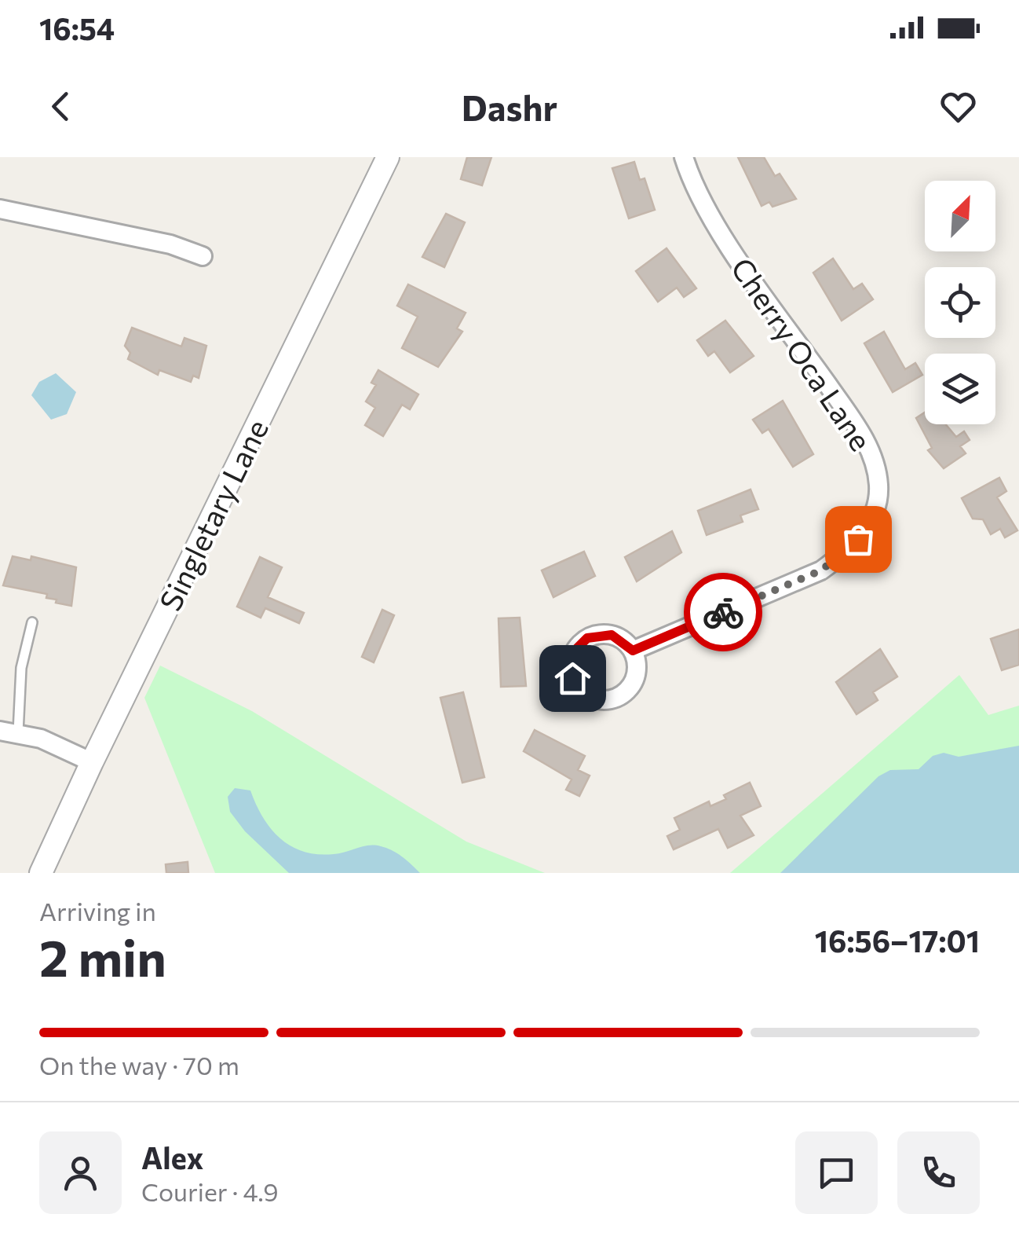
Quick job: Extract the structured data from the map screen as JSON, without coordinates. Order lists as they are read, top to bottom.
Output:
{
  "streets": {
    "street": ["Cherry Oca Lane", "Singletary Lane"]
  },
  "north": "top right",
  "page": {
    "status": "16:54",
    "header": "Dashr",
    "heading": ["2 min", "Arriving in", "16:56–17:01"],
    "panel": ["Alex", "Courier · 4.9"],
    "bar": "On the way · 70 m"
  }
}
